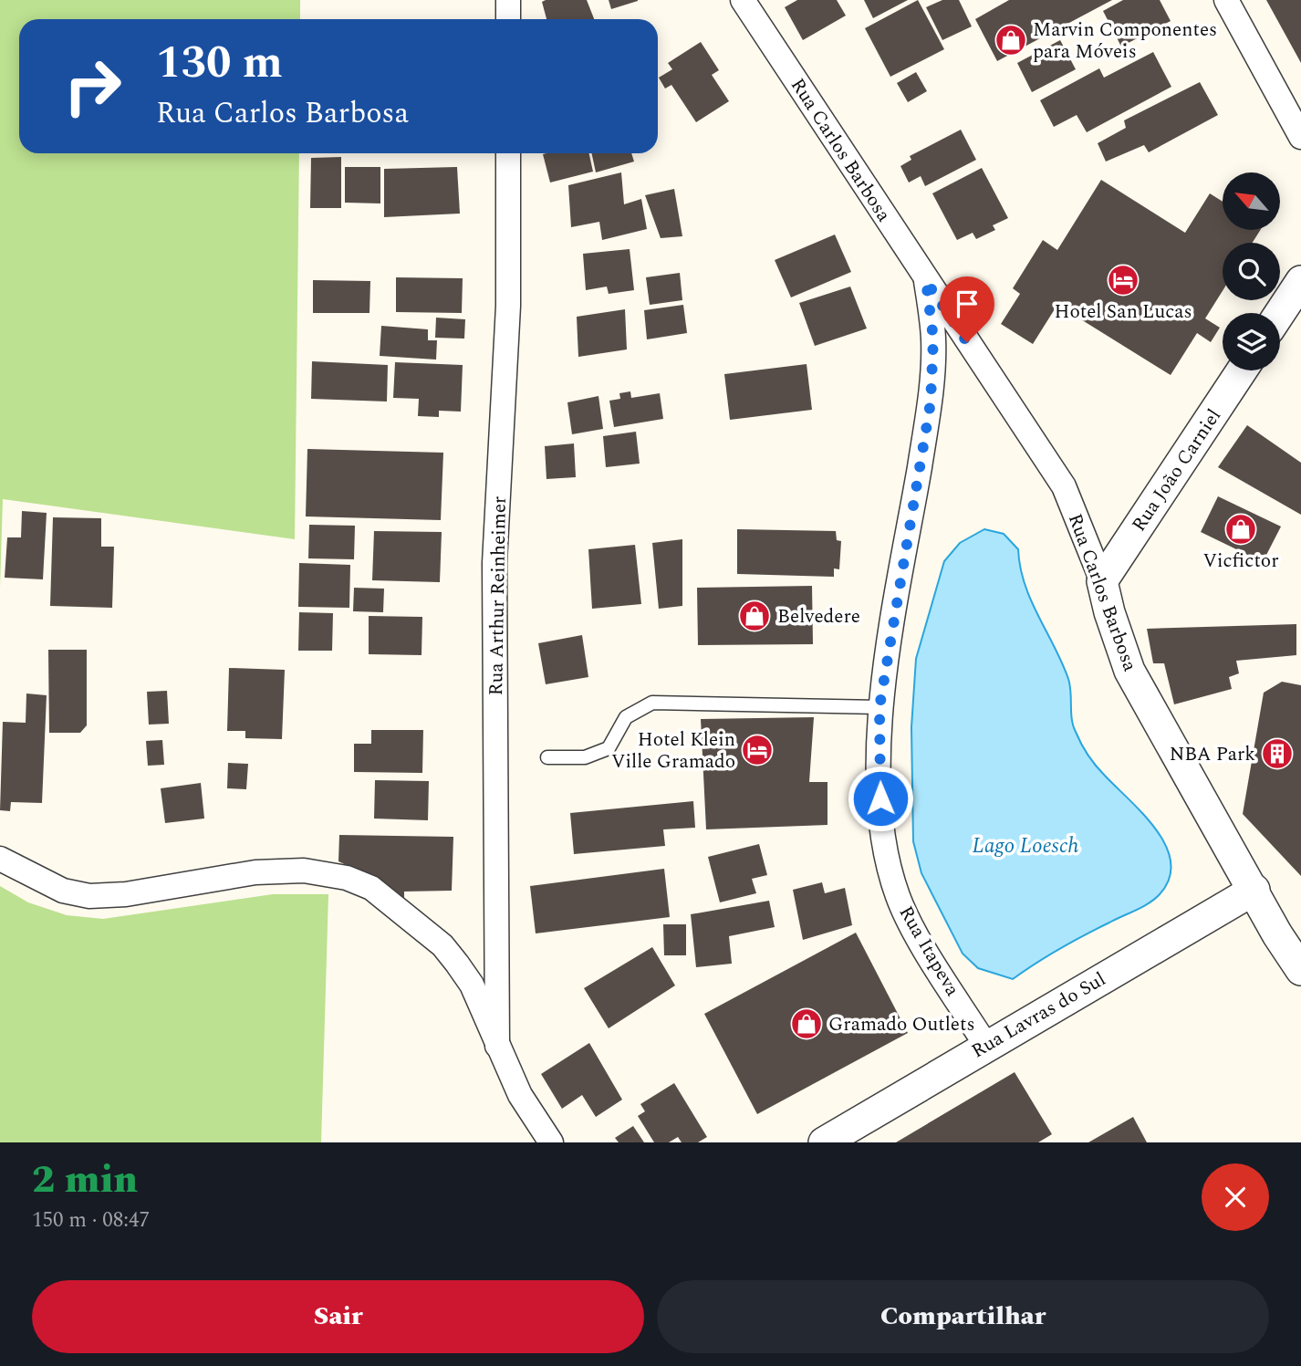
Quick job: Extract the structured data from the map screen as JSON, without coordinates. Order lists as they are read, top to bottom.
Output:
{
  "streets": {
    "street": [
      "Rua Carlos Barbosa",
      "Rua João Carniel",
      "Rua Arthur Reinheimer",
      "Rua Itapeva",
      "Rua Lavras do Sul"
    ]
  },
  "crossings": [
    ["Rua Carlos Barbosa", "Rua João Carniel"],
    ["Rua Carlos Barbosa", "Rua Itapeva"],
    ["Rua Carlos Barbosa", "Rua Lavras do Sul"],
    ["Rua Itapeva", "Rua Lavras do Sul"]
  ],
  "water": ["Lago Loesch"],
  "places": {
    "shop": [
      "Marvin Componentes para Móveis",
      "Vicfictor",
      "Belvedere",
      "Gramado Outlets"
    ],
    "hotel": ["Hotel San Lucas", "Hotel Klein Ville Gramado"],
    "building": ["NBA Park"]
  },
  "north": "top left",
  "page": {
    "turn": ["130 m", "Rua Carlos Barbosa"],
    "heading": ["2 min", "150 m · 08:47"],
    "buttons": ["Sair", "Compartilhar"]
  }
}
